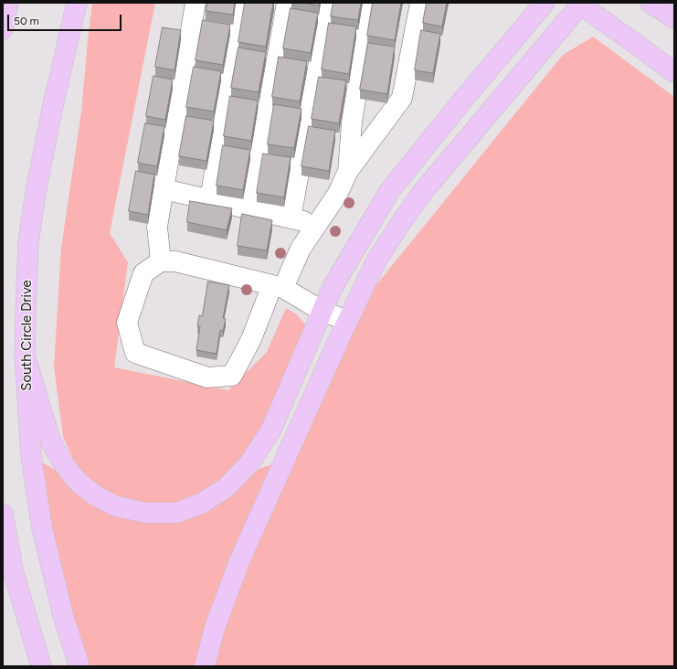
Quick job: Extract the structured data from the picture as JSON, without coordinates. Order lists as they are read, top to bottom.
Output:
{
  "streets": {
    "main road": ["South Circle Drive"]
  },
  "scale_bar": "50 m"
}
